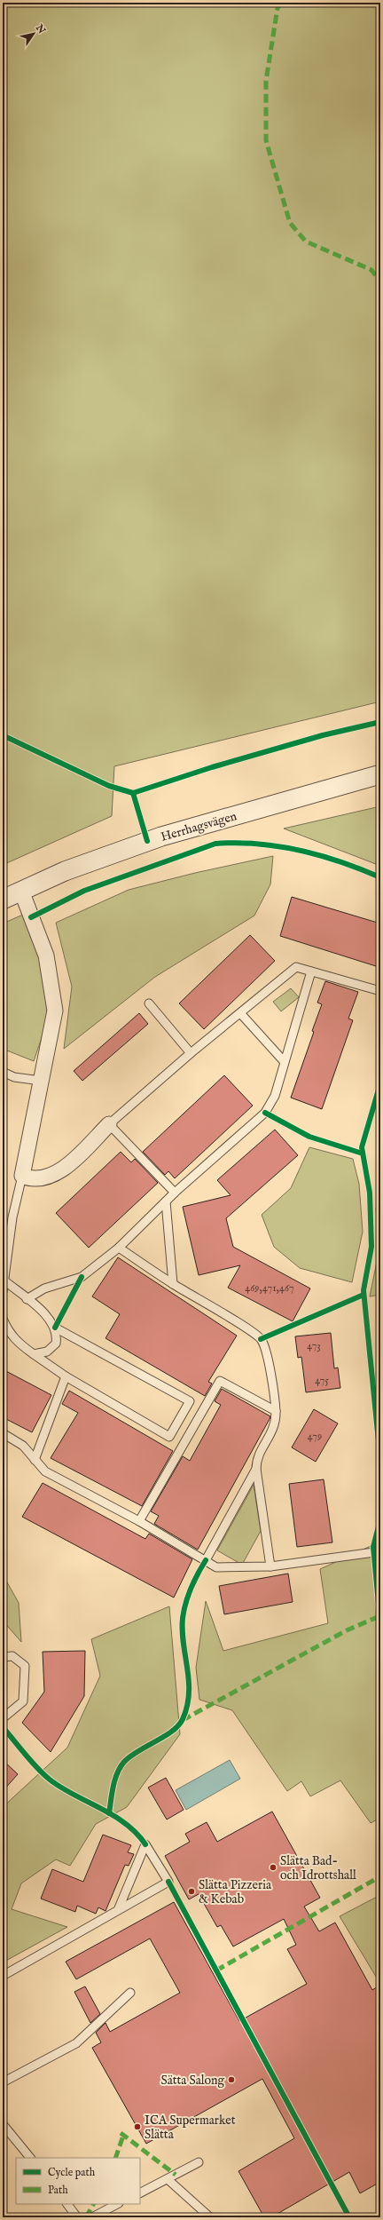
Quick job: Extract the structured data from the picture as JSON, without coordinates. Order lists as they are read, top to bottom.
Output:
{
  "streets": {
    "street": ["Herrhagsvägen"]
  },
  "places": [
    "Slätta Bad- och Idrottshall",
    "Slätta Pizzeria & Kebab",
    "Sätta Salong",
    "ICA Supermarket Slätta"
  ],
  "house_numbers": [
    "469,471,467",
    "473",
    "475",
    "479"
  ],
  "legend": ["Cycle path", "Path"],
  "north": "top right"
}
